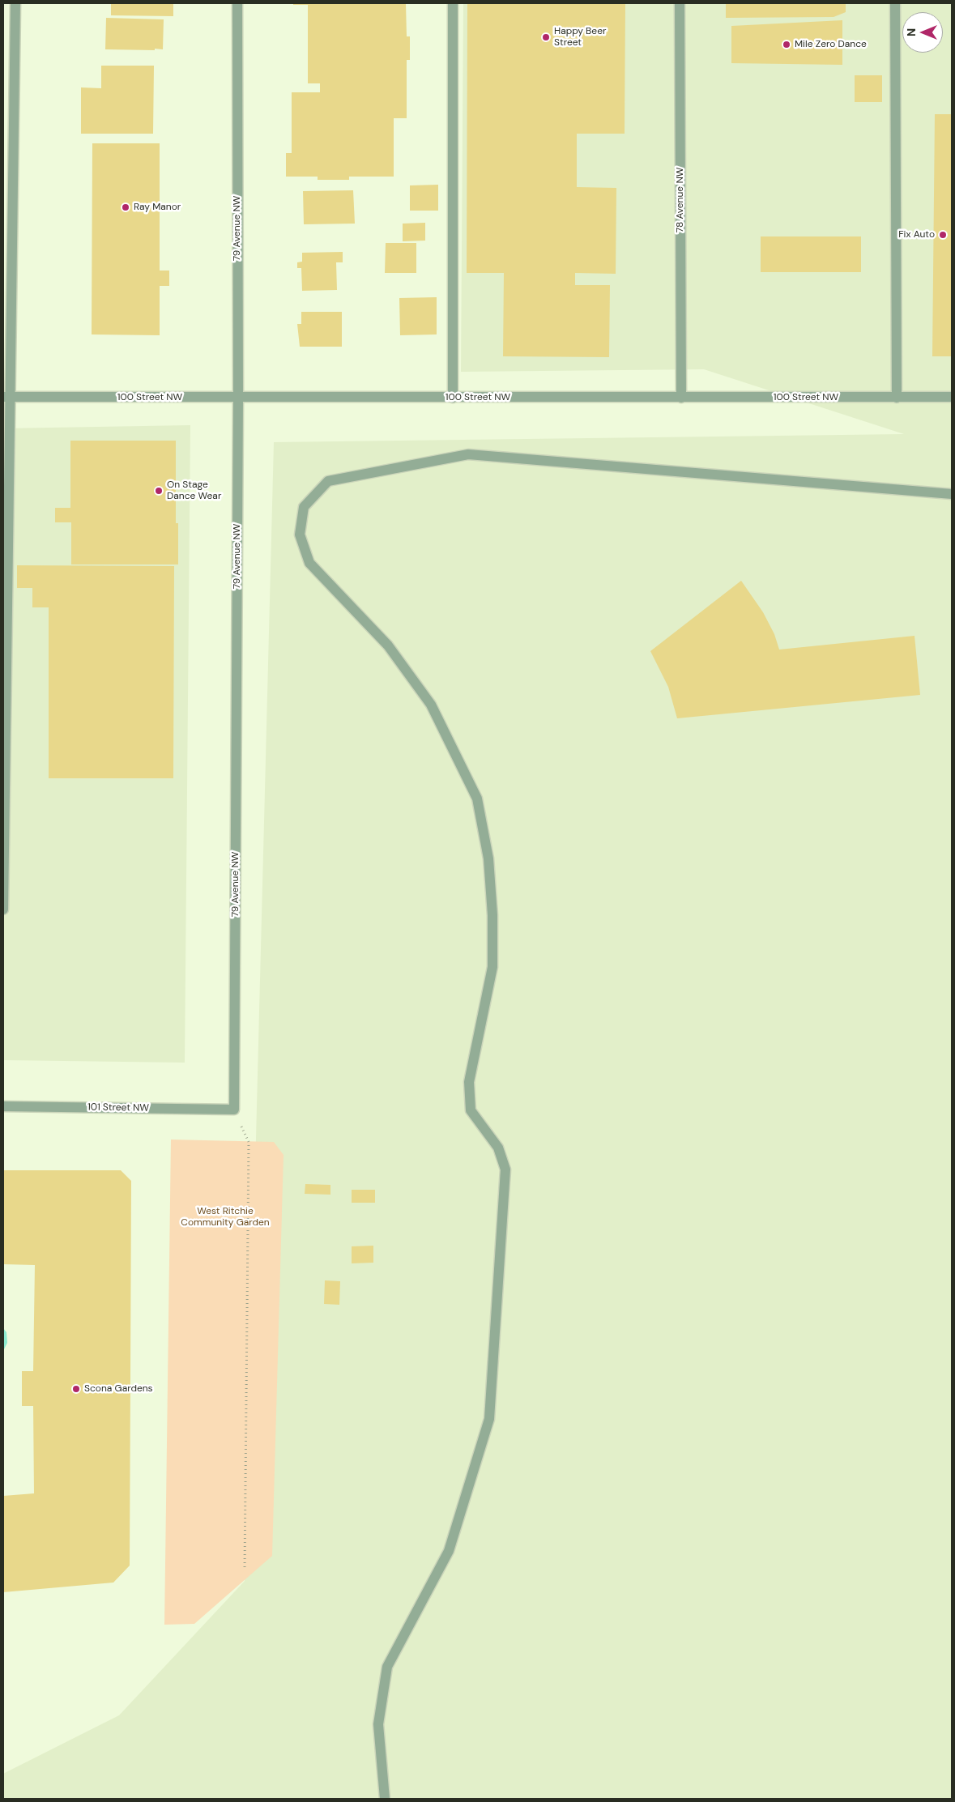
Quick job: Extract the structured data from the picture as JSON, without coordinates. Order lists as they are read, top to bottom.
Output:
{
  "streets": {
    "street": [
      "78 Avenue NW",
      "79 Avenue NW",
      "100 Street NW",
      "101 Street NW"
    ]
  },
  "crossings": [
    ["78 Avenue NW", "100 Street NW"],
    ["79 Avenue NW", "100 Street NW"],
    ["79 Avenue NW", "101 Street NW"]
  ],
  "parks": ["West Ritchie Community Garden"],
  "places": [
    "Happy Beer Street",
    "Mile Zero Dance",
    "Ray Manor",
    "Fix Auto",
    "On Stage Dance Wear",
    "Scona Gardens"
  ],
  "north": "left"
}
